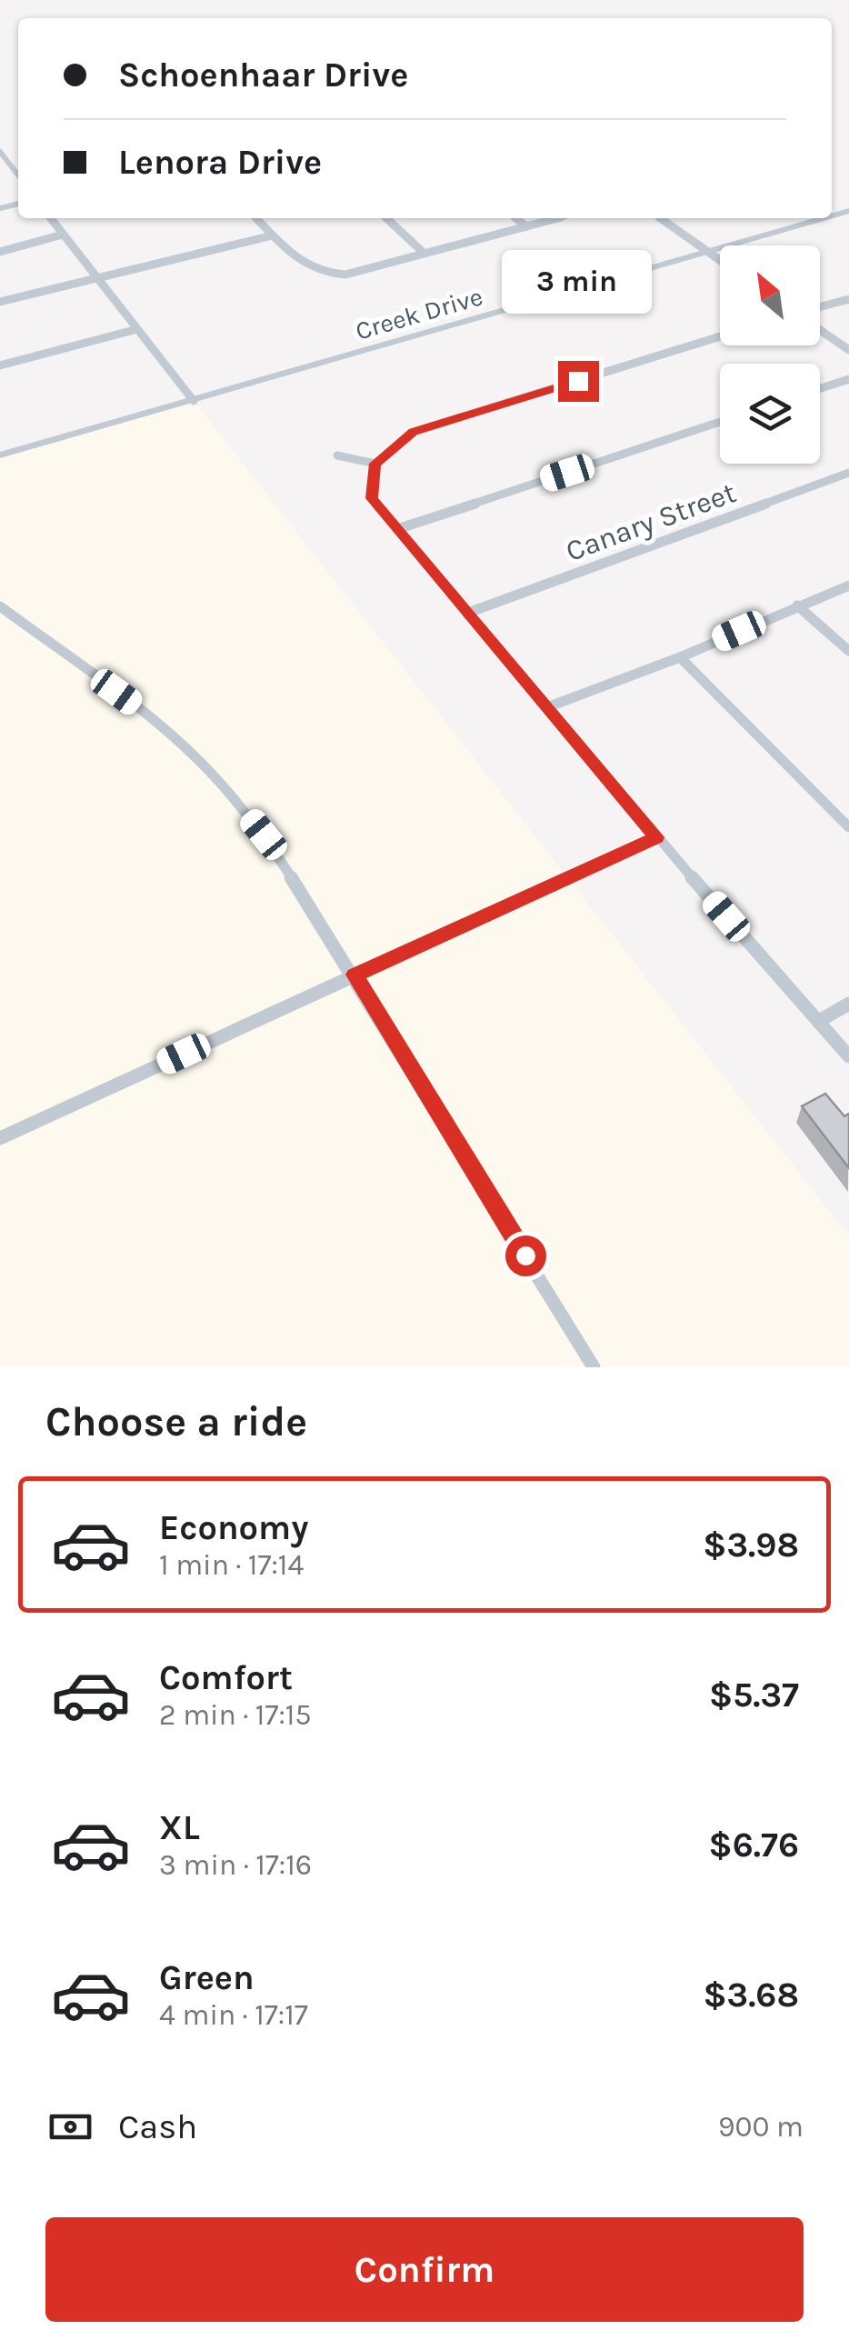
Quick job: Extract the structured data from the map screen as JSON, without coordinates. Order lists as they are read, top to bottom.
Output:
{
  "streets": {
    "street": ["Creek Drive", "Canary Street"]
  },
  "north": "top left",
  "page": {
    "banner": ["Schoenhaar Drive", "Lenora Drive"],
    "bubble": "3 min",
    "heading": "Choose a ride",
    "list": [
      {
        "name": "Economy",
        "note": "1 min · 17:14",
        "value": "$3.98"
      },
      {
        "name": "Comfort",
        "note": "2 min · 17:15",
        "value": "$5.37"
      },
      {
        "name": "XL",
        "note": "3 min · 17:16",
        "value": "$6.76"
      },
      {
        "name": "Green",
        "note": "4 min · 17:17",
        "value": "$3.68"
      }
    ],
    "pay": ["Cash", "900 m"],
    "buttons": "Confirm"
  }
}
